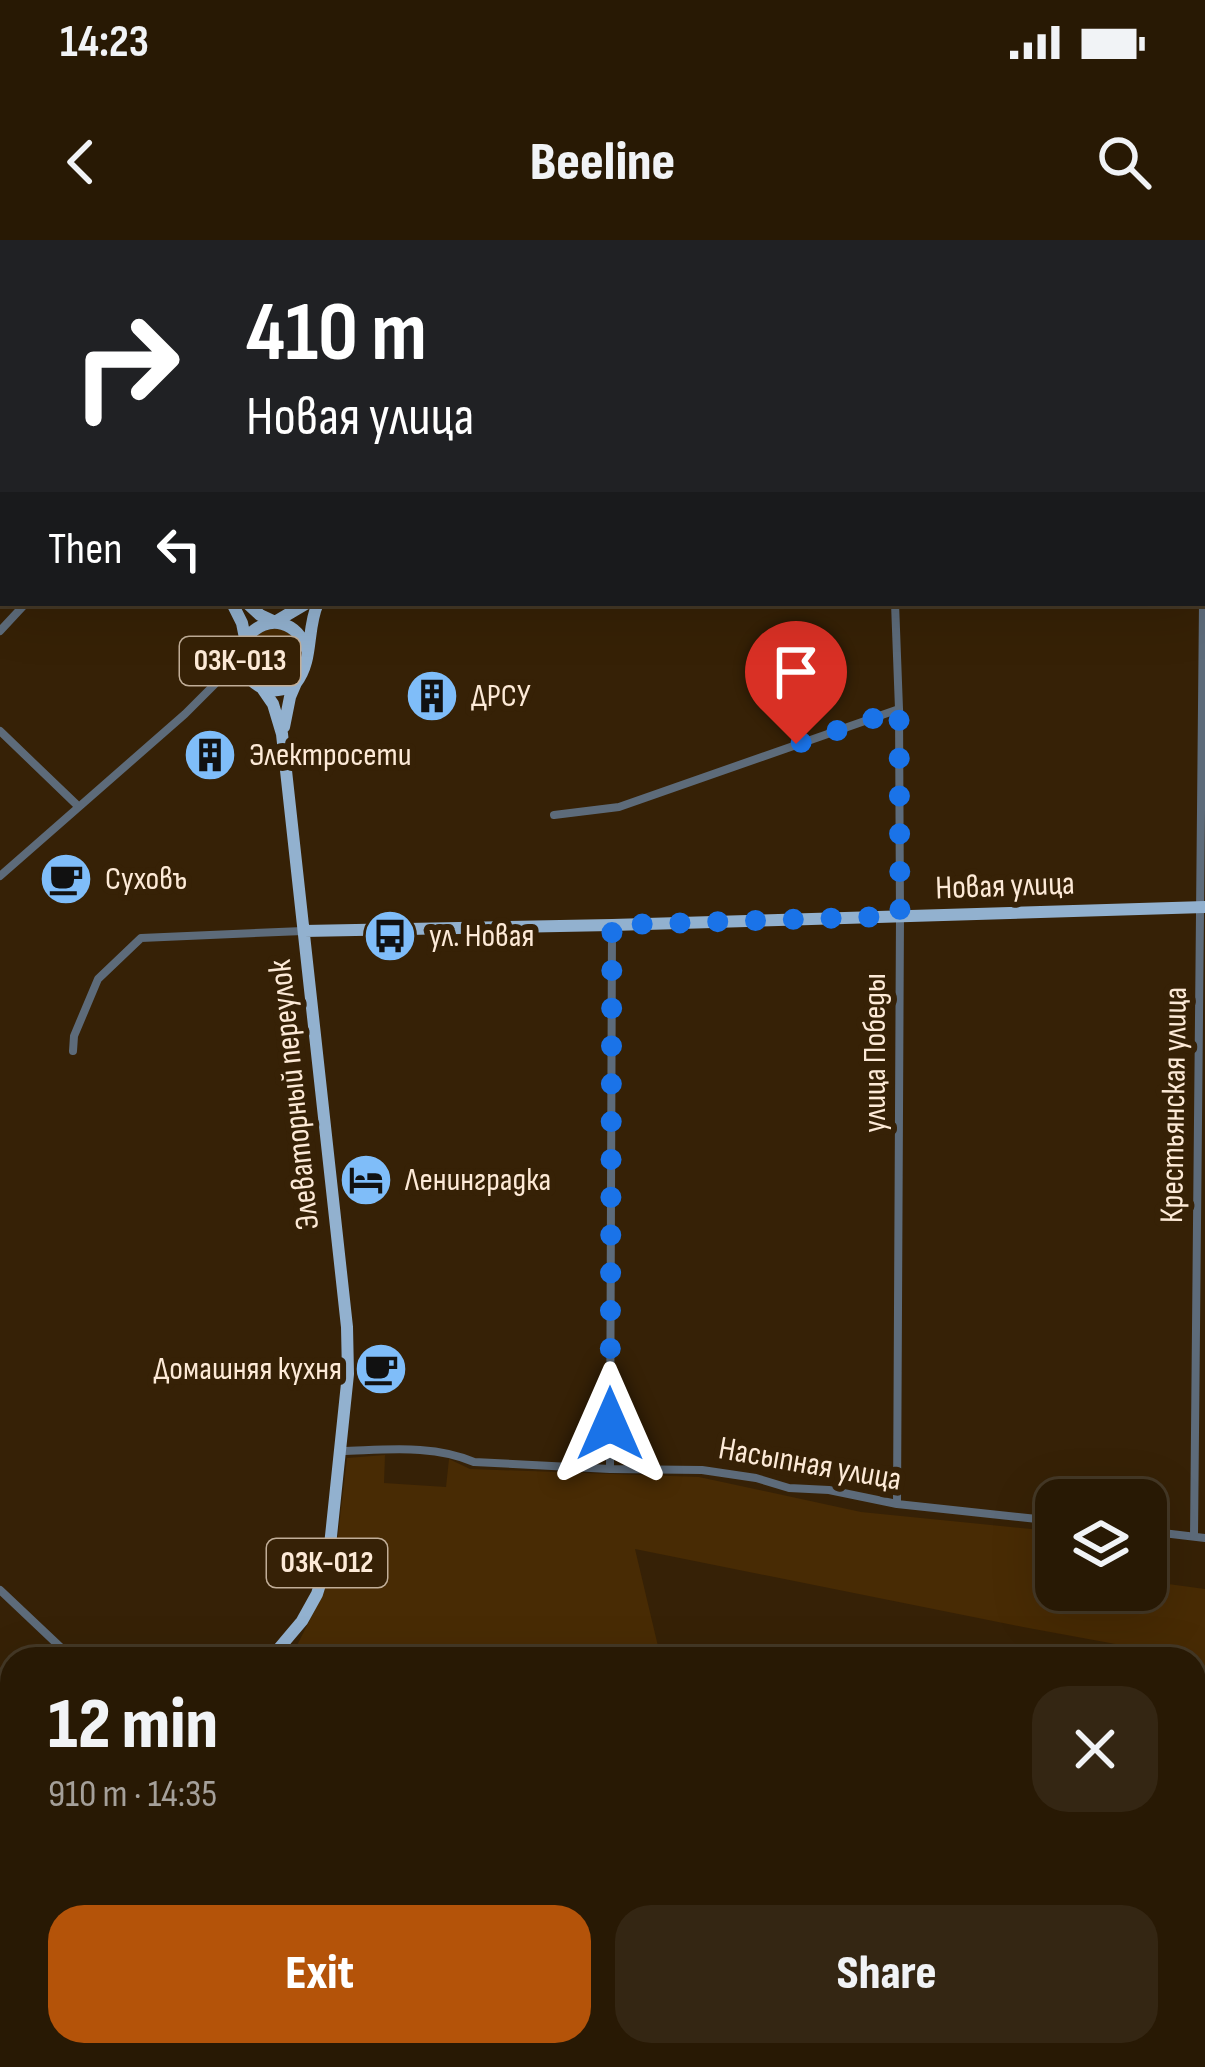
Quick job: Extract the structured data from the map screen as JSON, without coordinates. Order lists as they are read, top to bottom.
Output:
{
  "streets": {
    "main road": [
      "03К-013",
      "Новая улица",
      "Элеваторный переулок",
      "03К-012"
    ],
    "street": ["улица Победы", "Крестьянская улица", "Насыпная улица"]
  },
  "crossings": [
    ["03К-013", "Элеваторный переулок"],
    ["Новая улица", "улица Победы"],
    ["Новая улица", "Элеваторный переулок"],
    ["Новая улица", "Крестьянская улица"],
    ["улица Победы", "Насыпная улица"],
    ["Элеваторный переулок", "Насыпная улица"],
    ["Элеваторный переулок", "03К-012"],
    ["Насыпная улица", "03К-012"]
  ],
  "places": {
    "building": ["ДРСУ", "Электросети"],
    "cafe": ["Суховъ", "Домашняя кухня"],
    "bus stop": ["ул. Новая"],
    "hotel": ["Ленинградка"]
  },
  "page": {
    "status": "14:23",
    "header": "Beeline",
    "turn": ["410 m", "Новая улица"],
    "then": "Then",
    "heading": ["12 min", "910 m · 14:35"],
    "buttons": ["Exit", "Share"]
  }
}
